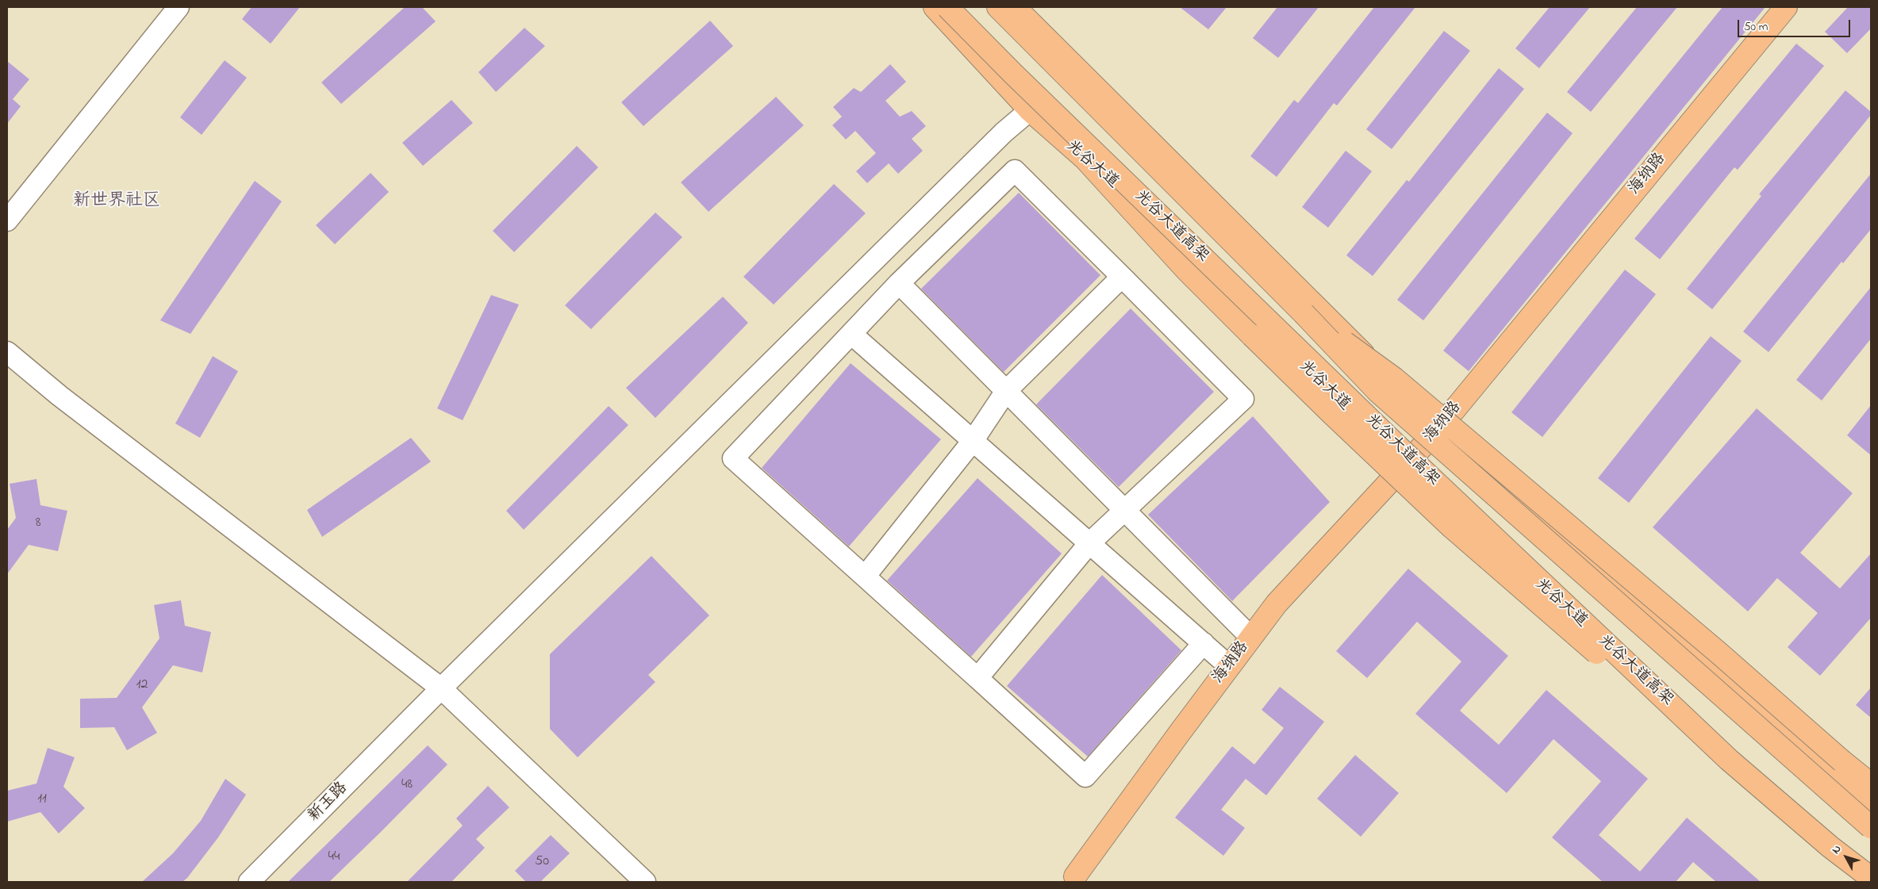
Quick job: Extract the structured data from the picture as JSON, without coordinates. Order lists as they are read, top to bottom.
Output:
{
  "streets": {
    "main road": ["光谷大道", "海纳路", "光谷大道高架"],
    "street": ["新玉路"]
  },
  "crossings": [
    ["光谷大道", "海纳路"],
    ["光谷大道", "光谷大道高架"],
    ["光谷大道", "新玉路"]
  ],
  "districts": ["新世界社区"],
  "house_numbers": [
    "8",
    "12",
    "48",
    "11",
    "44",
    "50"
  ],
  "scale_bar": "50 m",
  "north": "top left"
}
